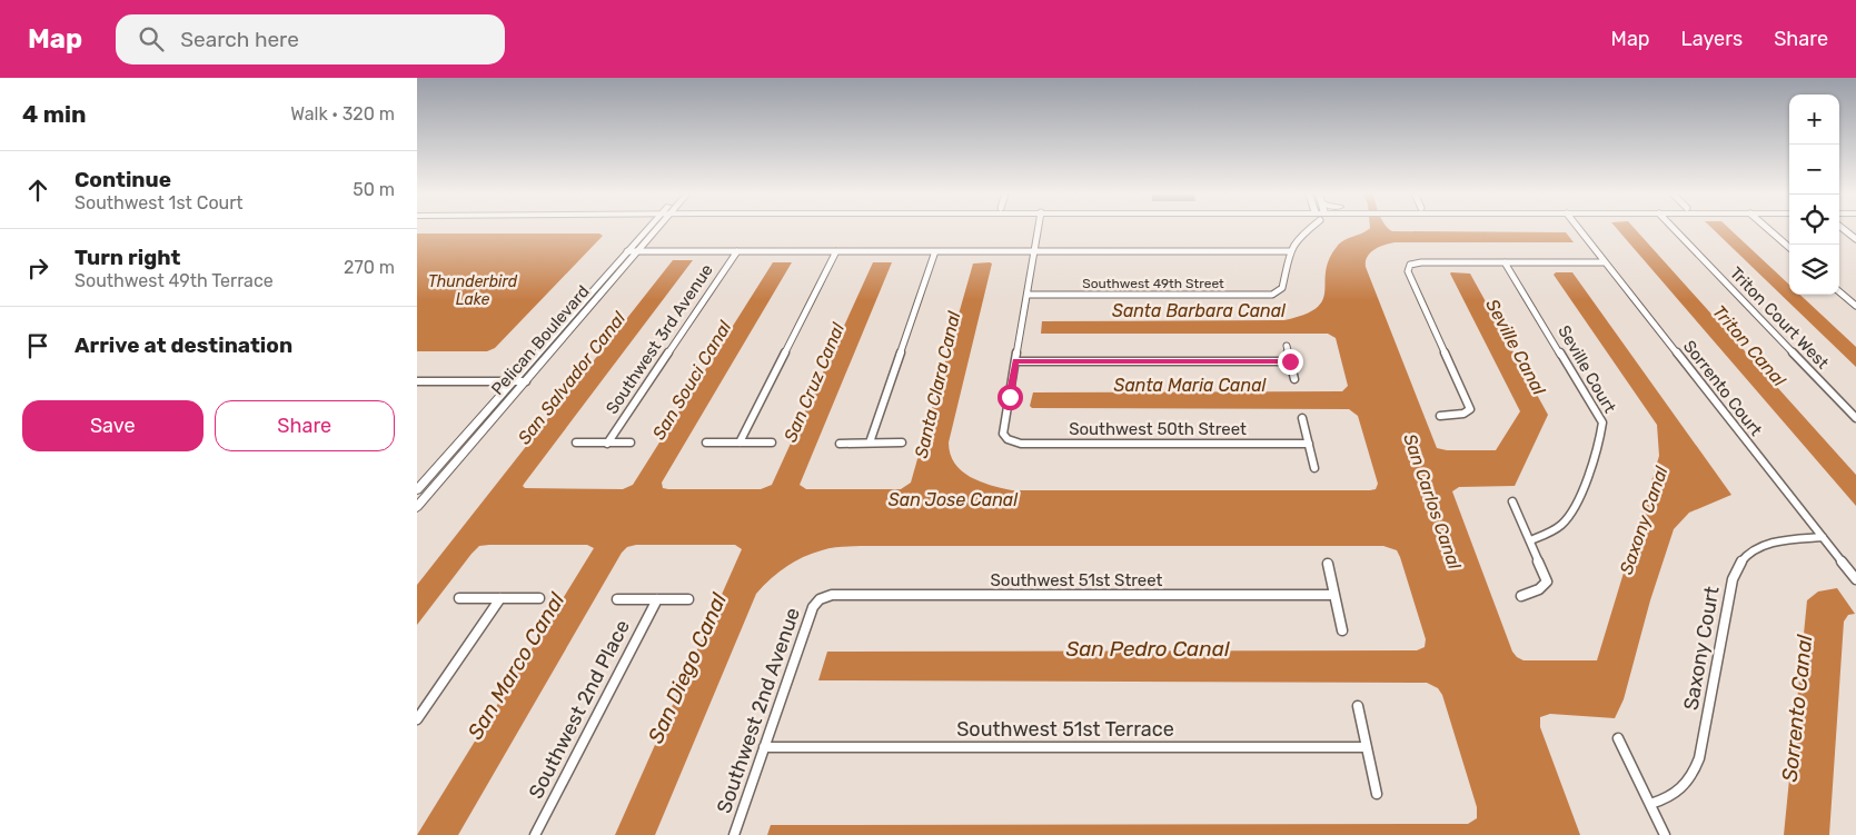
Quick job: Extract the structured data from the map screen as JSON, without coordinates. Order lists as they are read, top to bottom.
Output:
{
  "streets": {
    "street": [
      "Southwest 49th Street",
      "Triton Court West",
      "Southwest 3rd Avenue",
      "Pelican Boulevard",
      "Seville Court",
      "Sorrento Court",
      "Southwest 50th Street",
      "Southwest 51st Street",
      "Saxony Court",
      "Southwest 2nd Place",
      "Southwest 2nd Avenue",
      "Southwest 51st Terrace"
    ]
  },
  "crossings": [
    ["Sorrento Court", "Saxony Court"],
    ["Southwest 51st Street", "Southwest 2nd Avenue"],
    ["Southwest 2nd Avenue", "Southwest 51st Terrace"]
  ],
  "water": [
    "Thunderbird Lake",
    "Santa Barbara Canal",
    "Triton Canal",
    "Seville Canal",
    "San Salvador Canal",
    "San Souci Canal",
    "San Cruz Canal",
    "Santa Clara Canal",
    "Santa Maria Canal",
    "San Jose Canal",
    "San Carlos Canal",
    "Saxony Canal",
    "San Pedro Canal",
    "San Marco Canal",
    "San Diego Canal",
    "Sorrento Canal"
  ],
  "page": {
    "header": "Map",
    "search": "Search here",
    "nav": ["Map", "Layers", "Share"],
    "heading": ["4 min", "Walk · 320 m"],
    "map_buttons": ["+", "−"],
    "list": [
      ["Continue", "Southwest 1st Court", "50 m"],
      ["Turn right", "Southwest 49th Terrace", "270 m"],
      "Arrive at destination"
    ],
    "buttons": ["Save", "Share"]
  }
}
